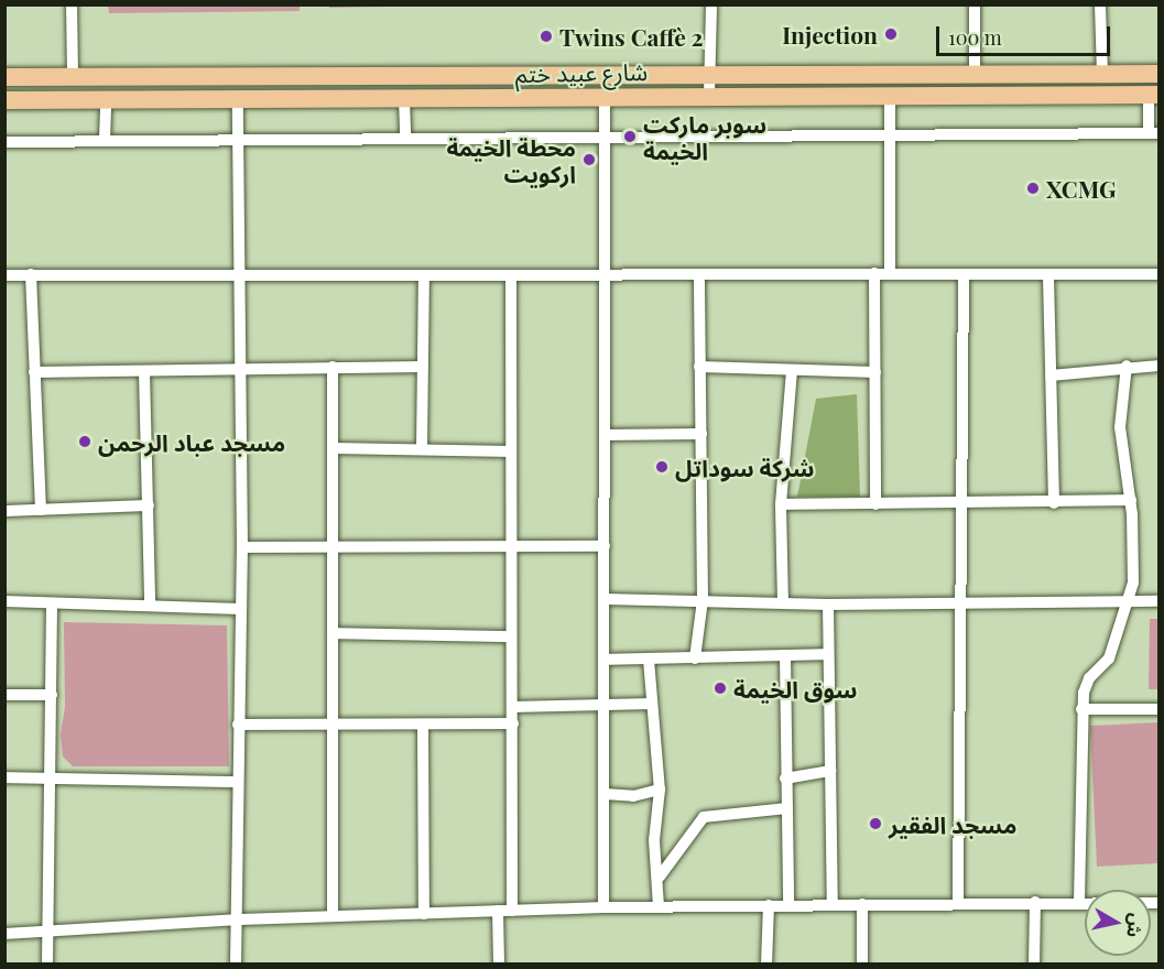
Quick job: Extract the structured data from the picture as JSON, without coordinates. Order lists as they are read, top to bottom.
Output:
{
  "streets": {
    "main road": ["شارع عبيد ختم"]
  },
  "places": [
    "Injection",
    "Twins Caffè 2",
    "سوبر ماركت الخيمة",
    "محطة الخيمة اركويت",
    "XCMG",
    "مسجد عباد الرحمن",
    "شركة سوداتل",
    "سوق الخيمة",
    "مسجد الفقير"
  ],
  "scale_bar": "100 m",
  "north": "right"
}
